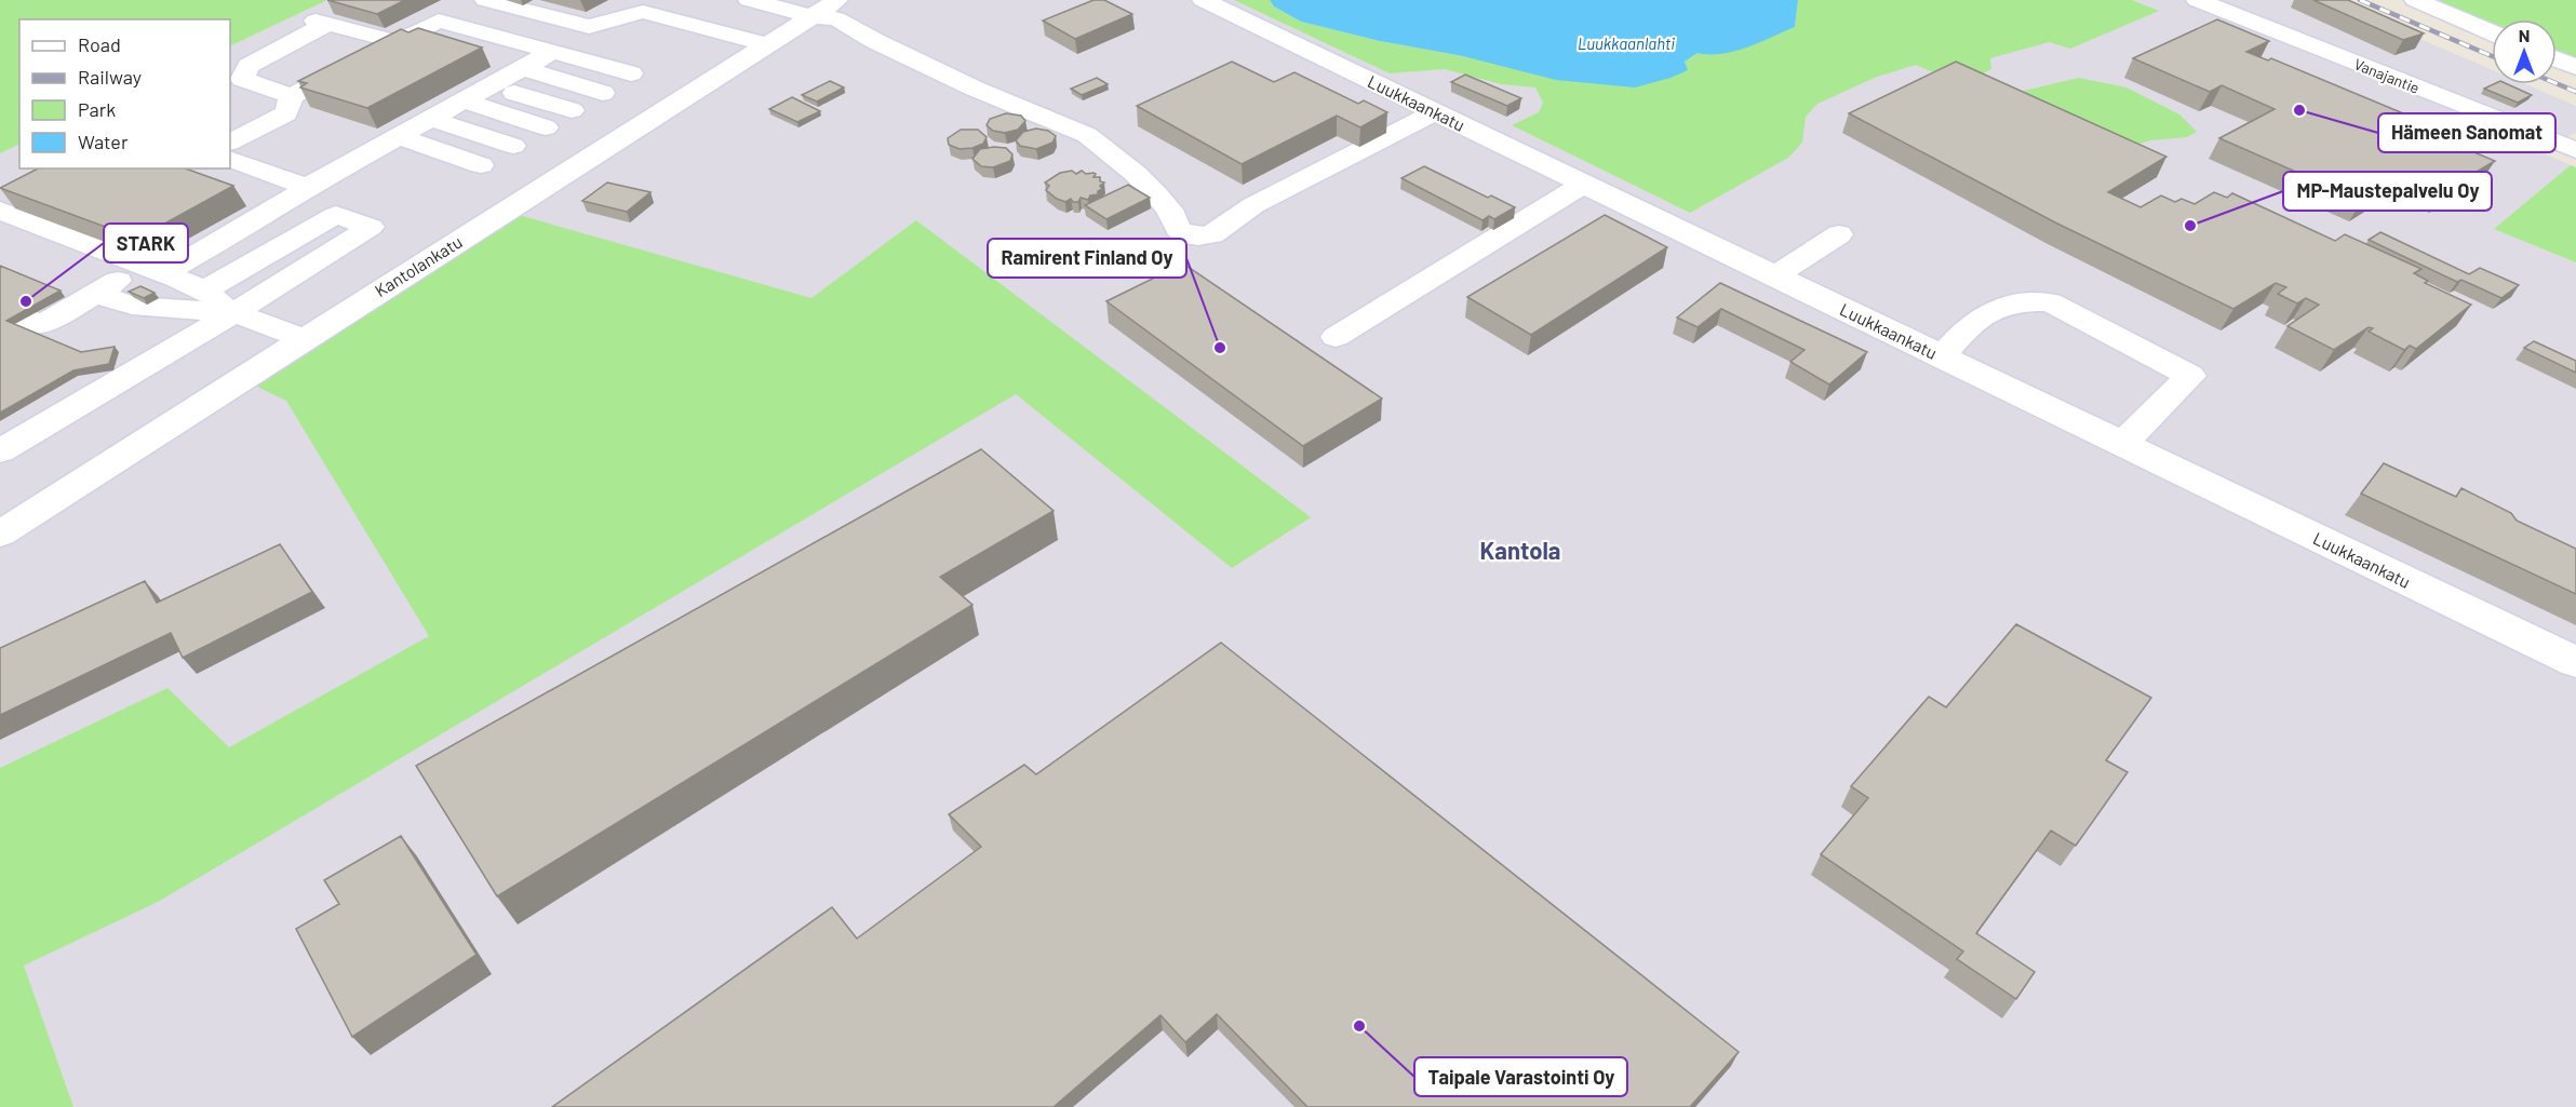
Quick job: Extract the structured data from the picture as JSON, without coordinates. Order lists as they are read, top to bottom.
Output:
{
  "streets": {
    "street": ["Vanajantie", "Luukkaankatu", "Kantolankatu"]
  },
  "districts": ["Kantola"],
  "water": ["Luukkaanlahti"],
  "places": [
    "Hämeen Sanomat",
    "MP-Maustepalvelu Oy",
    "STARK",
    "Ramirent Finland Oy",
    "Taipale Varastointi Oy"
  ],
  "legend": [
    "Road",
    "Railway",
    "Park",
    "Water"
  ],
  "north": "top"
}
